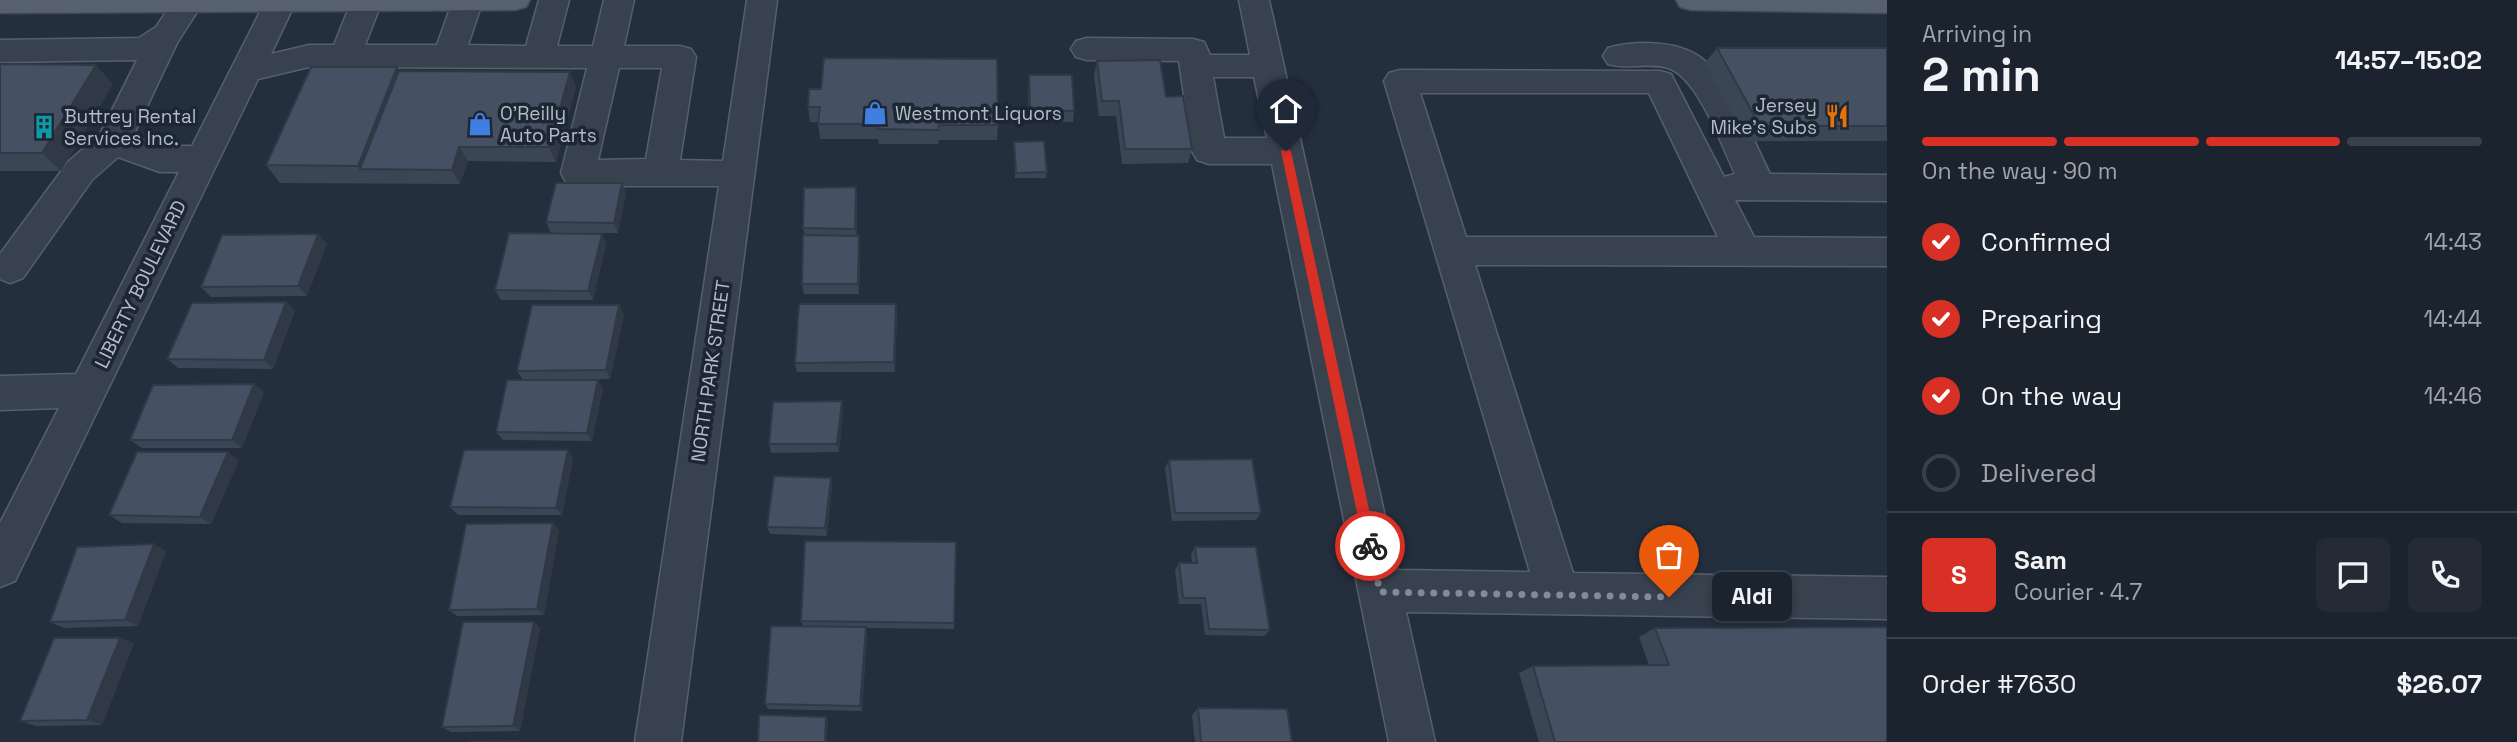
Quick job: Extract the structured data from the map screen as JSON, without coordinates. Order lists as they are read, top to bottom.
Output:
{
  "streets": {
    "street": ["LIBERTY BOULEVARD", "NORTH PARK STREET"]
  },
  "places": {
    "shop": ["Westmont Liquors", "O'Reilly Auto Parts"],
    "restaurant": ["Jersey Mike's Subs"],
    "building": ["Buttrey Rental Services Inc."],
    "other": ["Aldi"]
  },
  "page": {
    "heading": ["2 min", "Arriving in", "14:57–15:02"],
    "panel": [
      "Sam",
      "Courier · 4.7",
      "Order #7630",
      "$26.07"
    ],
    "bar": "On the way · 90 m",
    "list": [
      ["Confirmed", "14:43"],
      ["Preparing", "14:44"],
      ["On the way", "14:46"],
      "Delivered"
    ],
    "round": "S",
    "bubble": "Aldi"
  }
}
